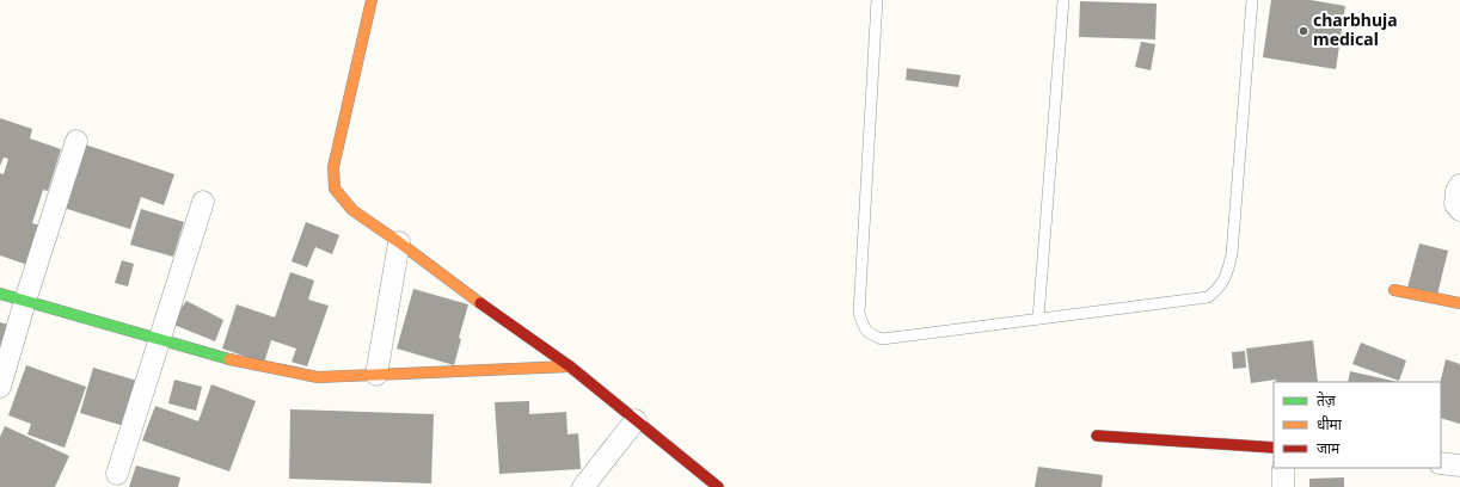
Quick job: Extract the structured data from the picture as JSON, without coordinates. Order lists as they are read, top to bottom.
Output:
{
  "places": ["charbhuja medical"],
  "legend": ["तेज़", "धीमा", "जाम"]
}
